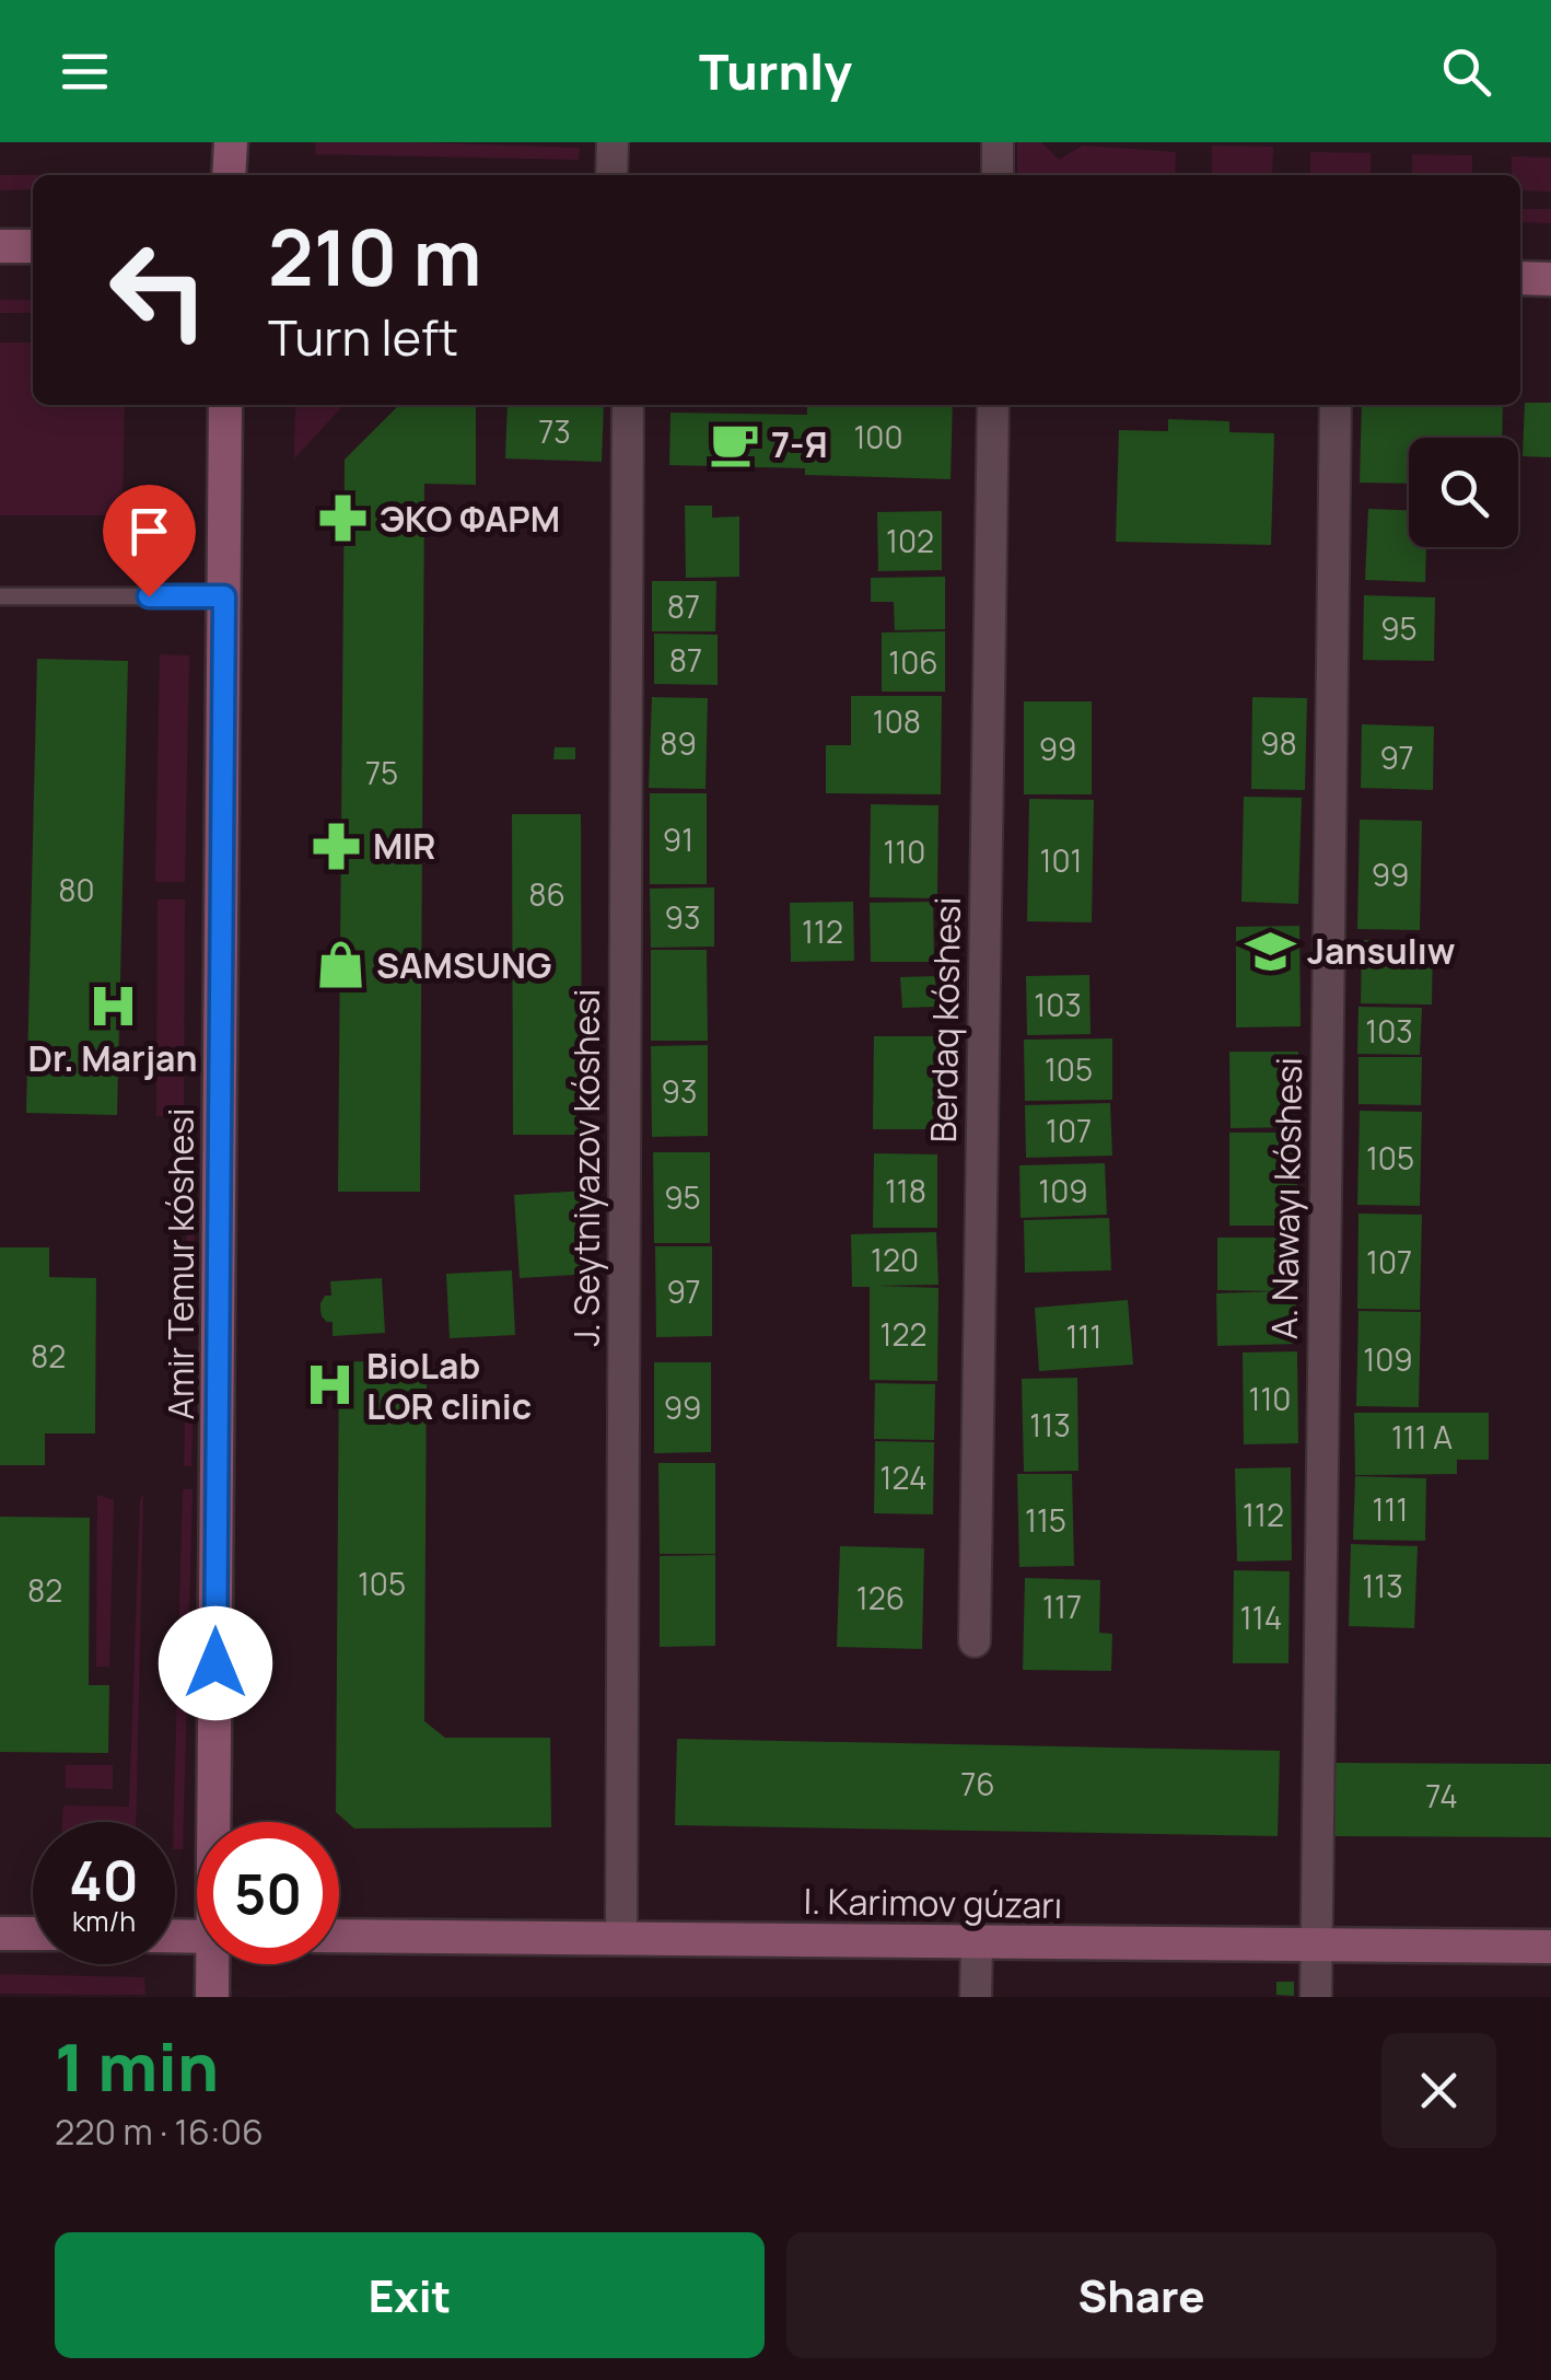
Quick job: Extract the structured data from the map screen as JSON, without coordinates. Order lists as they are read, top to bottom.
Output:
{
  "streets": {
    "main road": ["Amir Temur kóshesi", "I. Karimov gúzarı"],
    "street": ["Berdaq kóshesi", "J. Seytniyazov kóshesi", "A. Nawayı kóshesi"]
  },
  "crossings": [
    ["J. Seytniyazov kóshesi", "I. Karimov gúzarı"],
    ["A. Nawayı kóshesi", "I. Karimov gúzarı"]
  ],
  "places": {
    "cafe": ["7-Я"],
    "pharmacy": ["ЭКО ФАРМ", "MIR"],
    "school or university": ["Jansulıw"],
    "shop": ["SAMSUNG"],
    "hospital": ["Dr. Marjan", "BioLab LOR clinic"]
  },
  "house_numbers": [
    "73",
    "100",
    "102",
    "87",
    "95",
    "87",
    "106",
    "108",
    "89",
    "98",
    "99",
    "97",
    "75",
    "91",
    "110",
    "101",
    "99",
    "80",
    "86",
    "93",
    "112",
    "103",
    "103",
    "105",
    "93",
    "107",
    "105",
    "118",
    "109",
    "95",
    "120",
    "107",
    "97",
    "122",
    "111",
    "82",
    "109",
    "110",
    "99",
    "113",
    "111 А",
    "124",
    "111",
    "112",
    "115",
    "105",
    "113",
    "82",
    "126",
    "117",
    "114",
    "76",
    "74"
  ],
  "page": {
    "header": "Turnly",
    "turn": ["210 m", "Turn left"],
    "speed": "40 km/h",
    "limit": "50",
    "heading": ["1 min", "220 m · 16:06"],
    "buttons": ["Exit", "Share"]
  }
}
